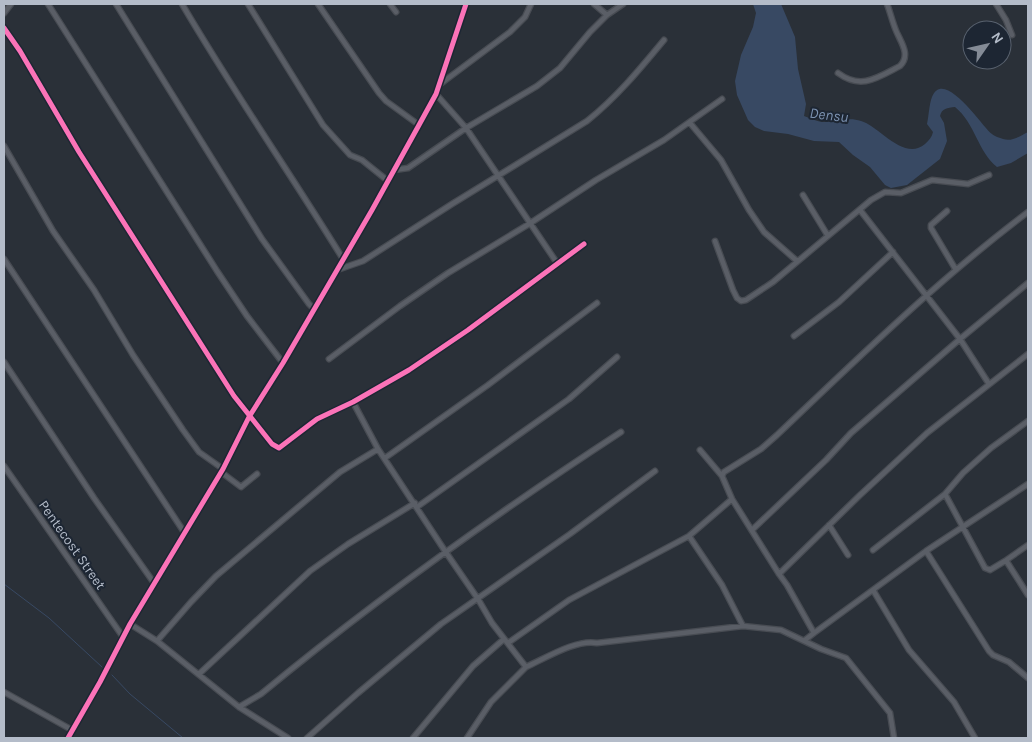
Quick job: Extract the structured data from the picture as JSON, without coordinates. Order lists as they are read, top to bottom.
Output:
{
  "streets": {
    "street": ["Pentecost Street"]
  },
  "water": ["Densu"],
  "north": "top right"
}
